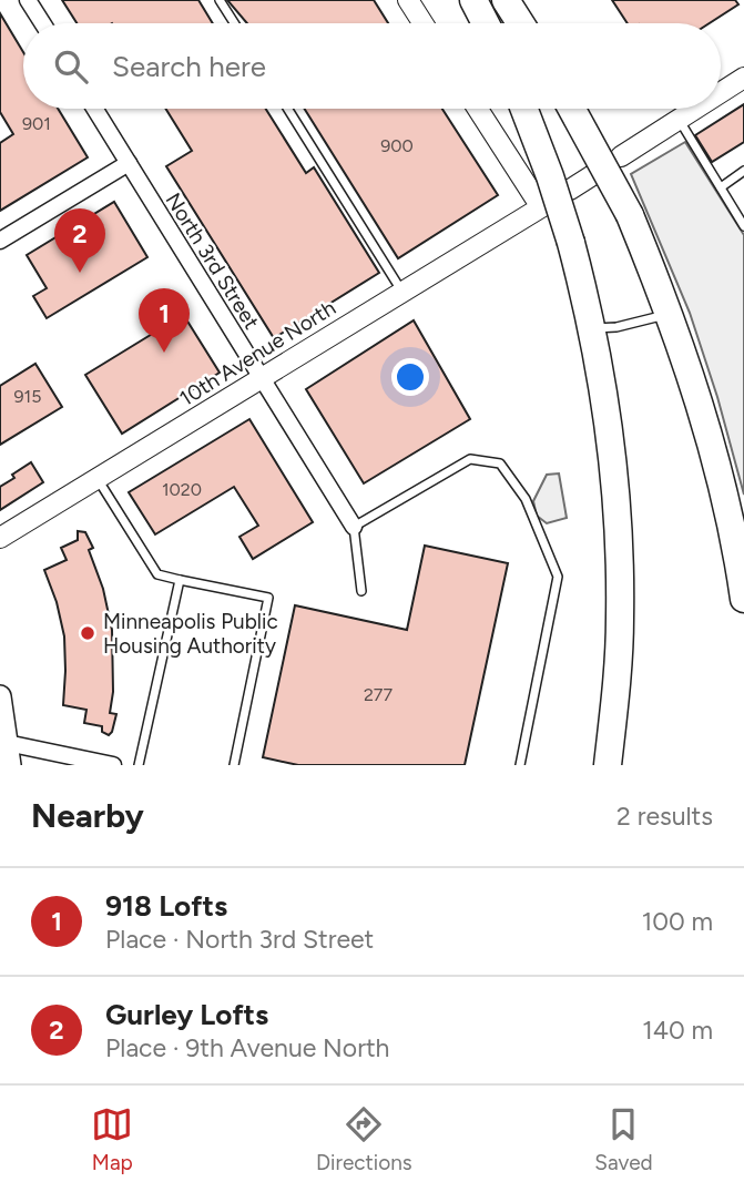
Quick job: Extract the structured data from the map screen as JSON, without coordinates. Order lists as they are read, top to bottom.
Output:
{
  "streets": {
    "street": ["North 3rd Street", "10th Avenue North"]
  },
  "crossings": [
    ["North 3rd Street", "10th Avenue North"]
  ],
  "places": ["Minneapolis Public Housing Authority"],
  "house_numbers": [
    "901",
    "900",
    "915",
    "1020",
    "277"
  ],
  "page": {
    "search": "Search here",
    "pins": ["2", "1"],
    "heading": ["Nearby", "2 results"],
    "list": [
      {
        "mark": "1",
        "name": "918 Lofts",
        "note": "Place · North 3rd Street",
        "value": "100 m"
      },
      {
        "mark": "2",
        "name": "Gurley Lofts",
        "note": "Place · 9th Avenue North",
        "value": "140 m"
      }
    ],
    "nav": ["Map", "Directions", "Saved"]
  }
}
